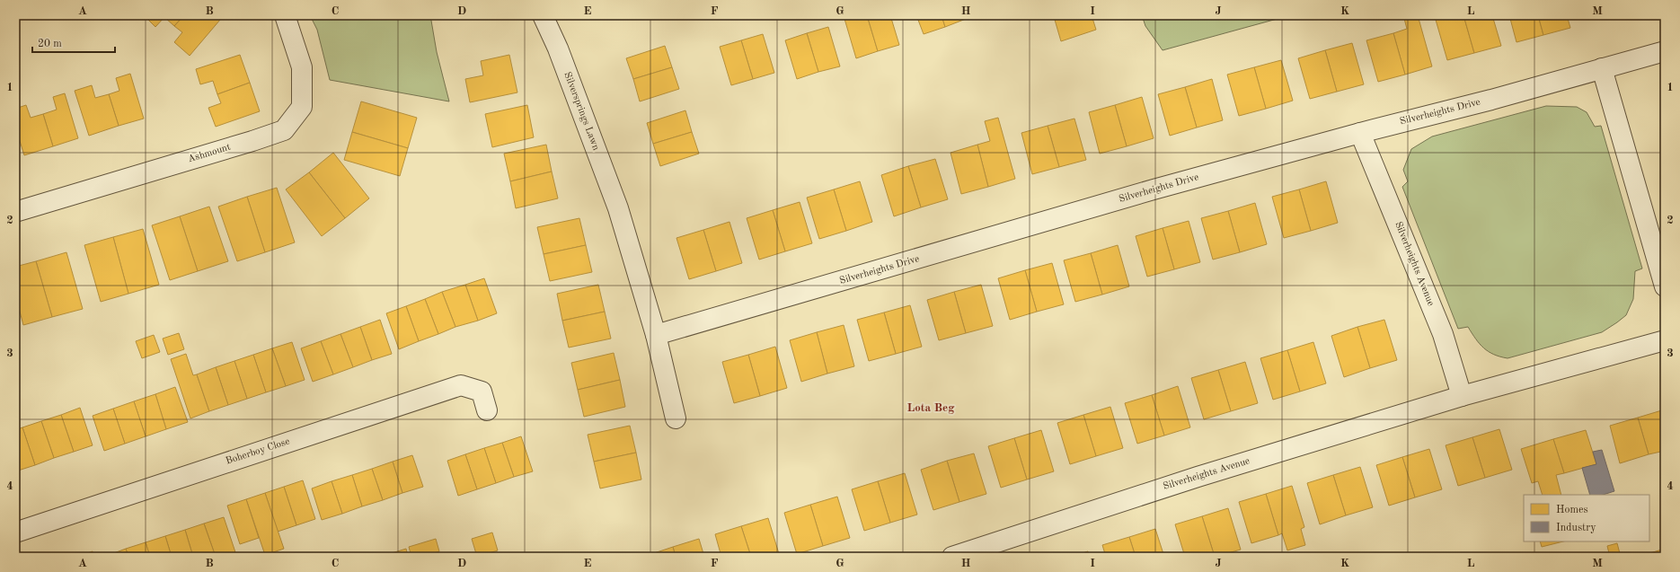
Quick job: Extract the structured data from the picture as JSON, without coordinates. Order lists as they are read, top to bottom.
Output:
{
  "streets": {
    "street": [
      "Silversprings Lawn",
      "Silverheights Drive",
      "Ashmount",
      "Silverheights Avenue",
      "Boherboy Close"
    ]
  },
  "crossings": [
    ["Silversprings Lawn", "Silverheights Drive"],
    ["Silverheights Drive", "Silverheights Avenue"]
  ],
  "districts": ["Lota Beg"],
  "legend": ["Homes", "Industry"],
  "scale_bar": "20 m",
  "grid": {
    "columns": [
      "A",
      "B",
      "C",
      "D",
      "E",
      "F",
      "G",
      "H",
      "I",
      "J",
      "K",
      "L",
      "M"
    ],
    "rows": [
      "1",
      "2",
      "3",
      "4"
    ]
  }
}
